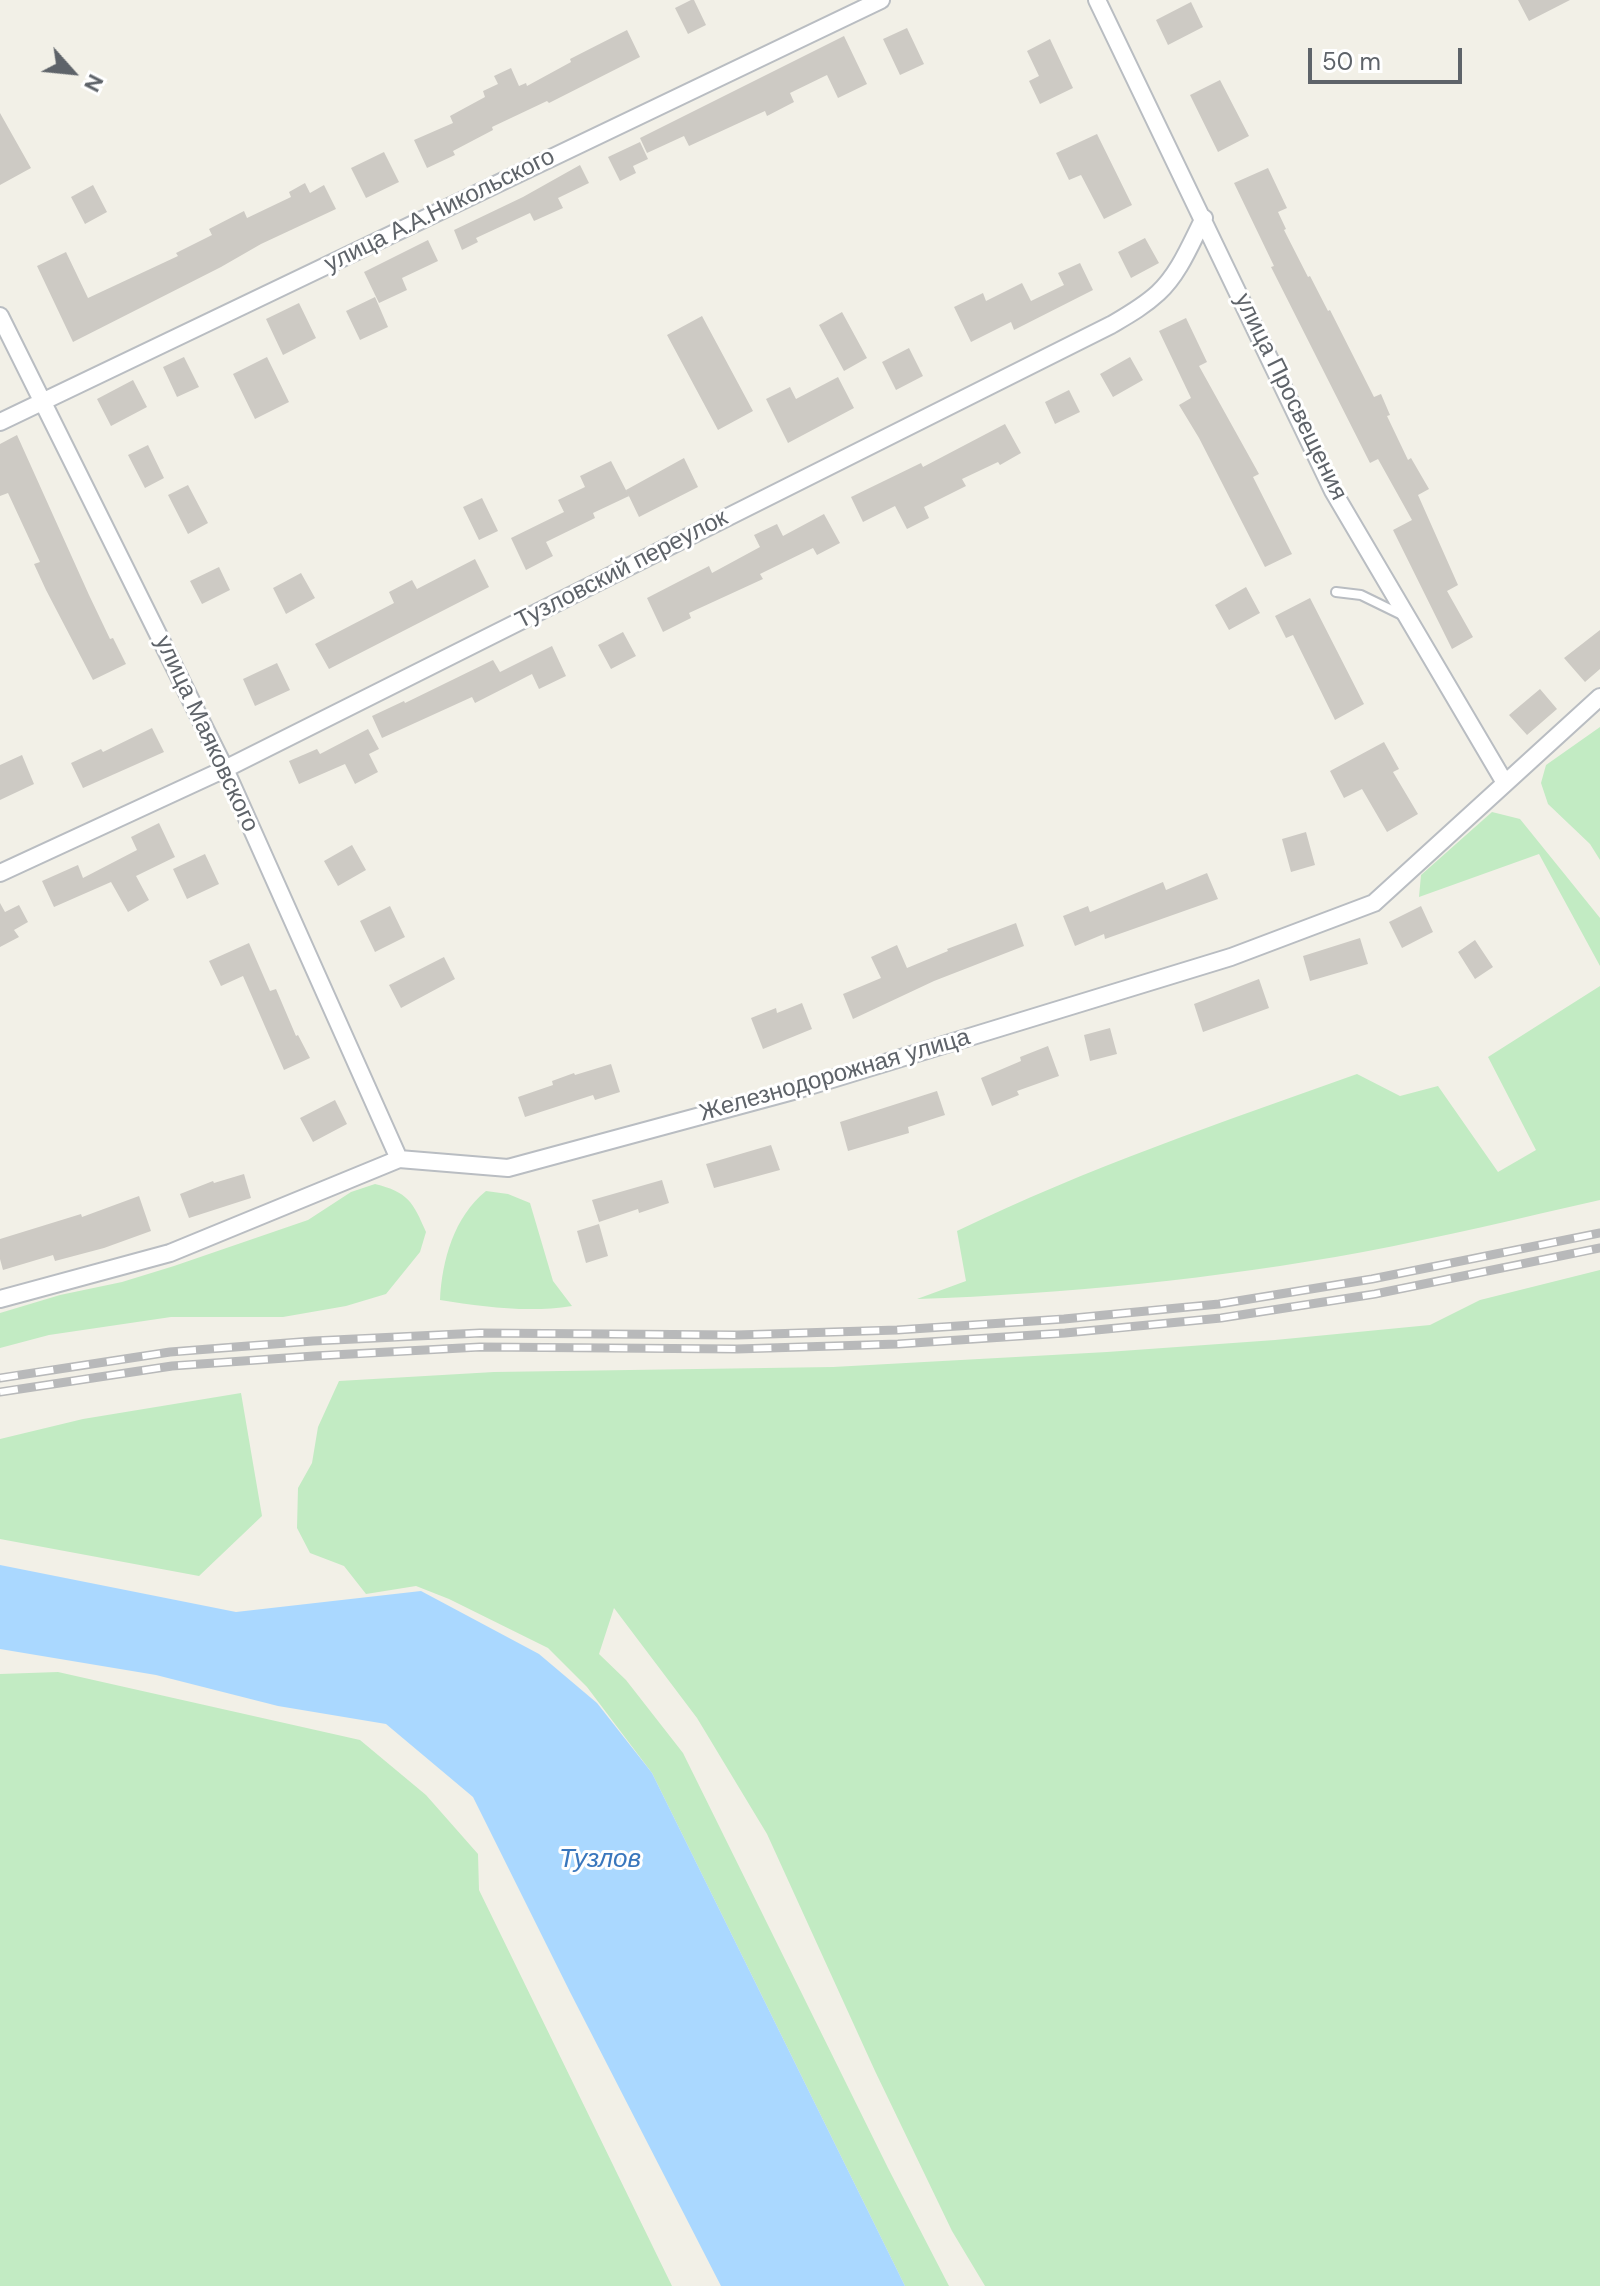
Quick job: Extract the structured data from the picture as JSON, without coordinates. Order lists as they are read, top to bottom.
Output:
{
  "streets": {
    "street": [
      "улица А.А.Никольского",
      "улица Просвещения",
      "Тузловский переулок",
      "улица Маяковского",
      "Железнодорожная улица"
    ]
  },
  "crossings": [
    ["улица А.А.Никольского", "улица Маяковского"],
    ["улица Просвещения", "Тузловский переулок"],
    ["улица Просвещения", "Железнодорожная улица"],
    ["Тузловский переулок", "улица Маяковского"],
    ["улица Маяковского", "Железнодорожная улица"]
  ],
  "water": ["Тузлов"],
  "scale_bar": "50 m",
  "north": "bottom right"
}
